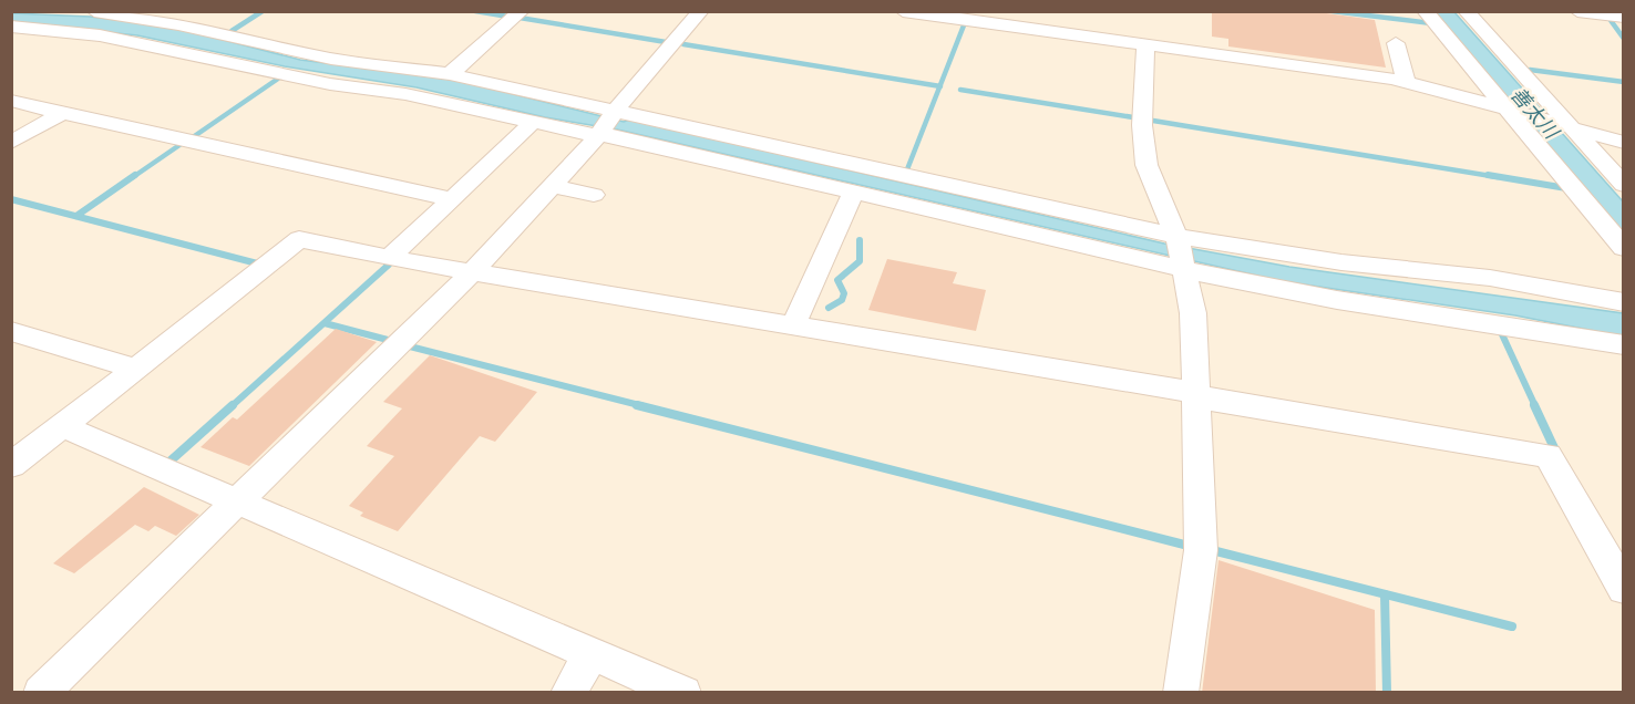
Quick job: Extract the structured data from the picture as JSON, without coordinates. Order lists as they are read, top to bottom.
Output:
{
  "water": ["善太川"]
}
